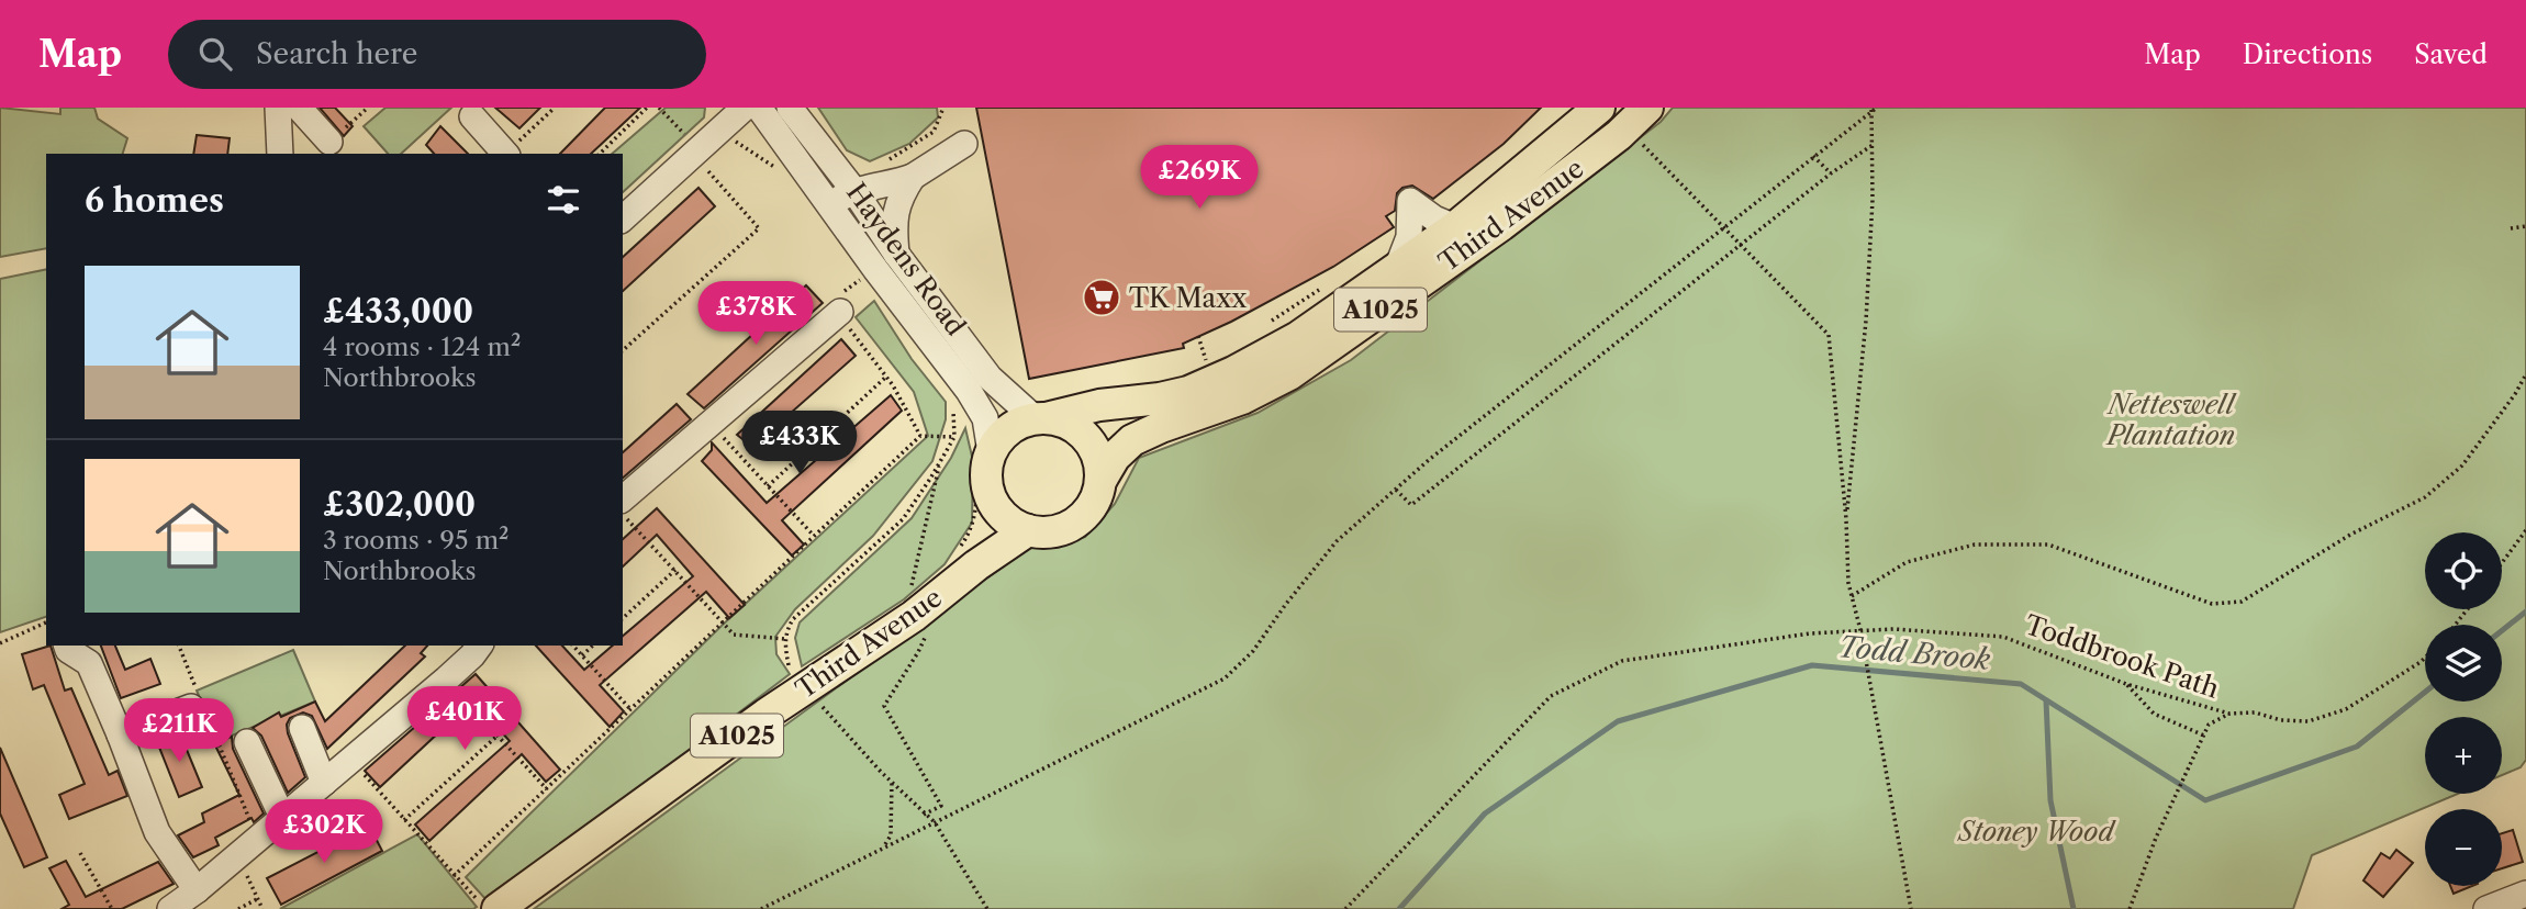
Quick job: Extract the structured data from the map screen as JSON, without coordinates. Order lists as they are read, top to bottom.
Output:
{
  "streets": {
    "main road": ["Third Avenue", "A1025"],
    "street": ["Haydens Road"],
    "path": ["Toddbrook Path"]
  },
  "crossings": [
    ["Third Avenue", "Haydens Road"],
    ["Third Avenue", "A1025"],
    ["Haydens Road", "A1025"]
  ],
  "water": ["Todd Brook"],
  "parks": ["Netteswell Plantation", "Stoney Wood"],
  "places": {
    "supermarket": ["TK Maxx"]
  },
  "page": {
    "header": "Map",
    "search": "Search here",
    "nav": ["Map", "Directions", "Saved"],
    "price": [
      "£269K",
      "£378K",
      "£433K",
      "£401K",
      "£211K",
      "£302K"
    ],
    "heading": "6 homes",
    "list": [
      {
        "name": "£433,000",
        "note": "4 rooms · 124 m² · Northbrooks"
      },
      {
        "name": "£302,000",
        "note": "3 rooms · 95 m² · Northbrooks"
      }
    ],
    "map_buttons": ["+", "−"]
  }
}
